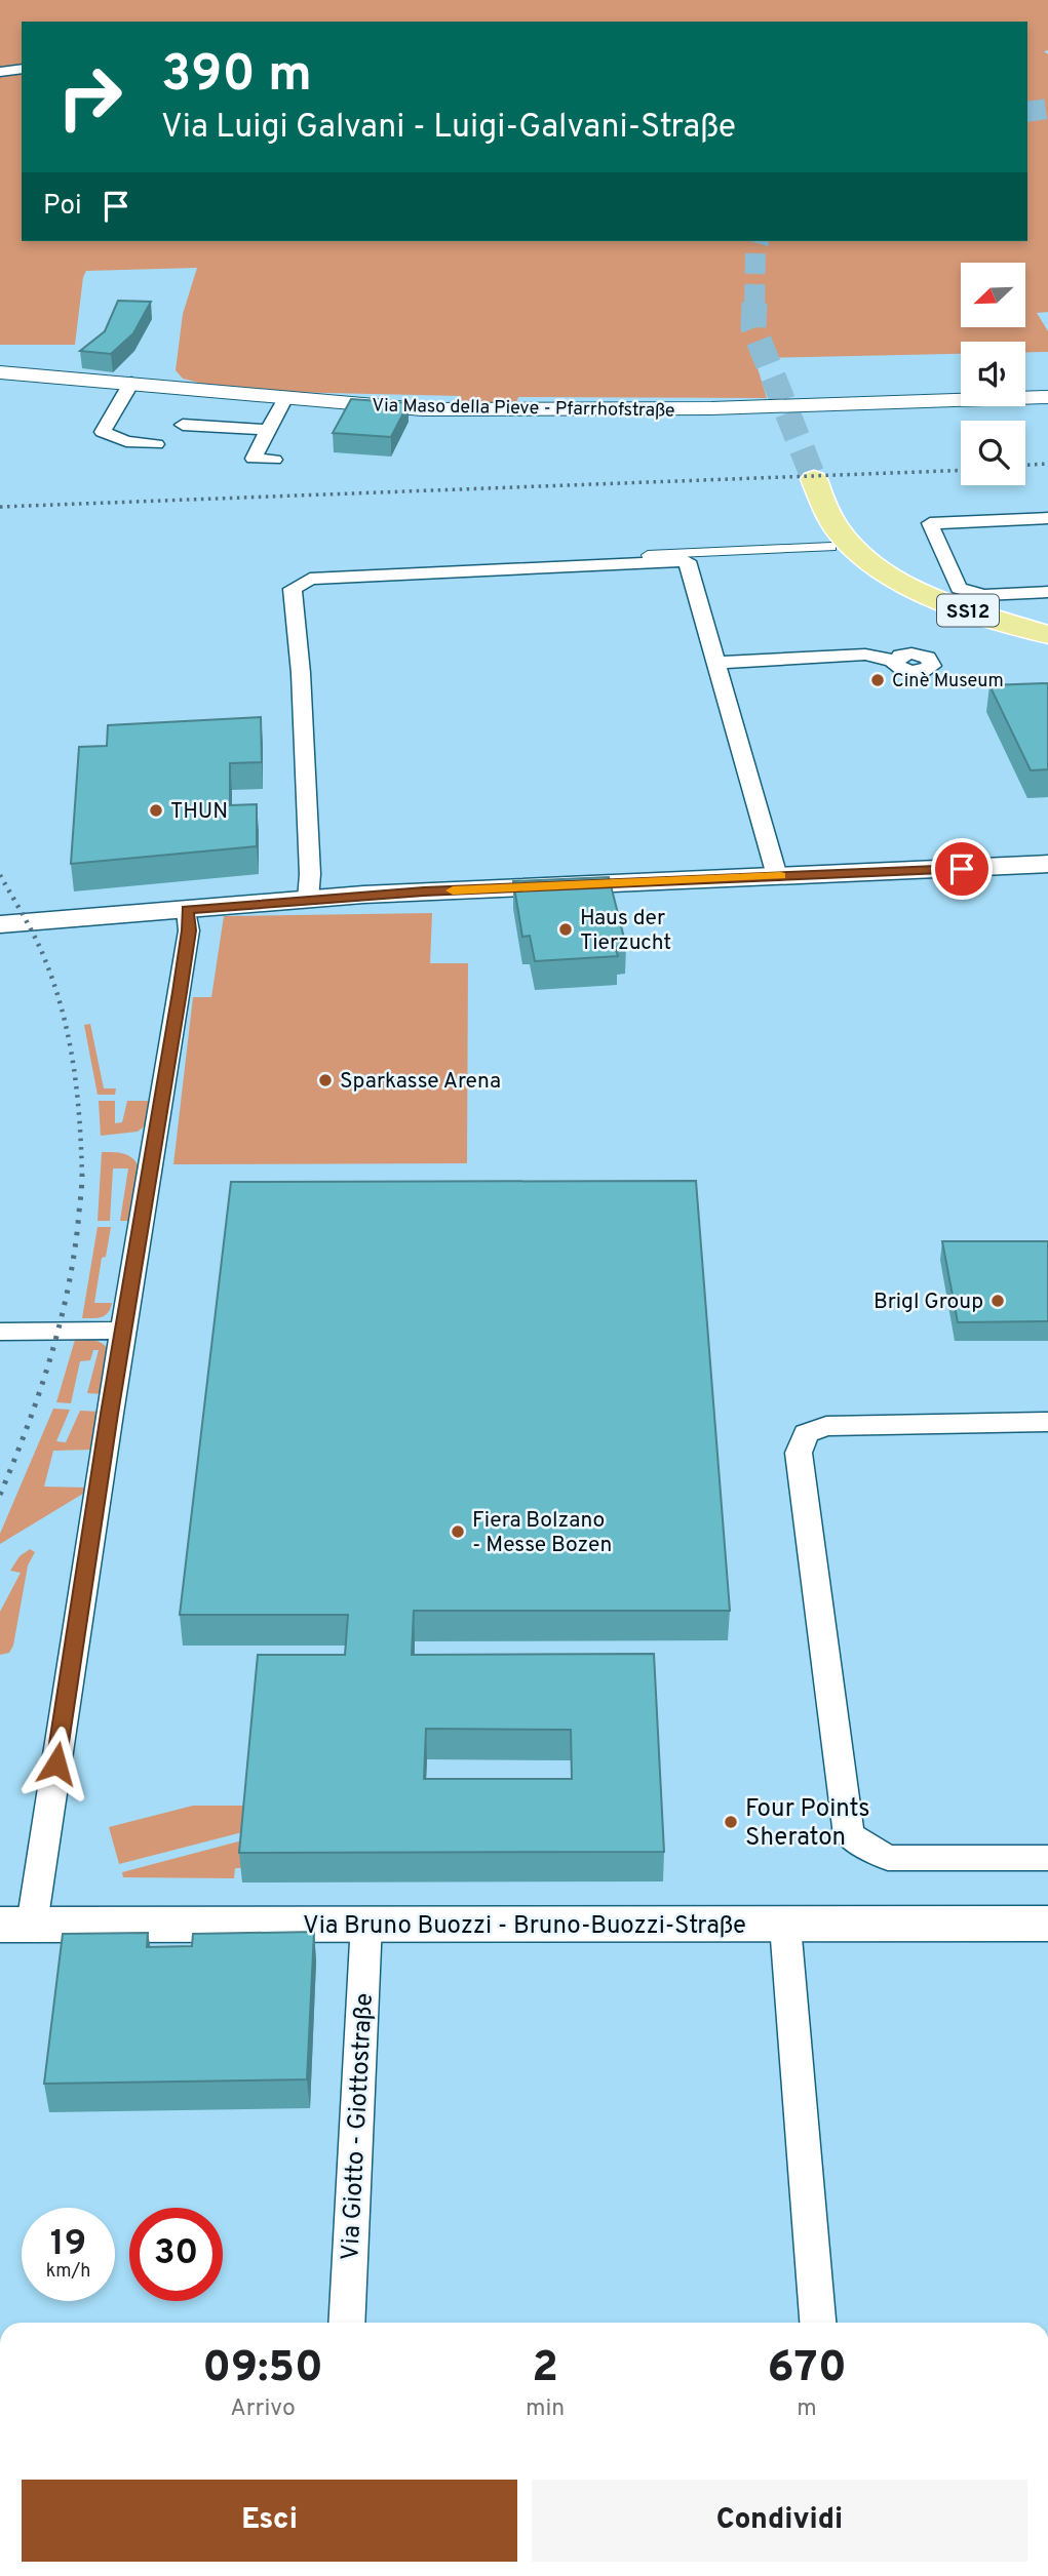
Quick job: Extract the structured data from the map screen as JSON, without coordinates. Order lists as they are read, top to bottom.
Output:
{
  "streets": {
    "main road": ["SS12", "Via Bruno Buozzi - Bruno-Buozzi-Straße"],
    "street": ["Via Maso della Pieve - Pfarrhofstraße", "Via Giotto - Giottostraße"]
  },
  "crossings": [
    ["Via Bruno Buozzi - Bruno-Buozzi-Straße", "Via Giotto - Giottostraße"]
  ],
  "places": [
    "Cinè Museum",
    "THUN",
    "Haus der Tierzucht",
    "Sparkasse Arena",
    "Brigl Group",
    "Fiera Bolzano - Messe Bozen",
    "Four Points Sheraton"
  ],
  "north": "bottom left",
  "page": {
    "turn": ["390 m", "Via Luigi Galvani - Luigi-Galvani-Straße"],
    "then": "Poi",
    "speed": "19 km/h",
    "limit": "30",
    "eta": [
      "09:50",
      "Arrivo",
      "2",
      "min",
      "670",
      "m"
    ],
    "buttons": ["Esci", "Condividi"]
  }
}
